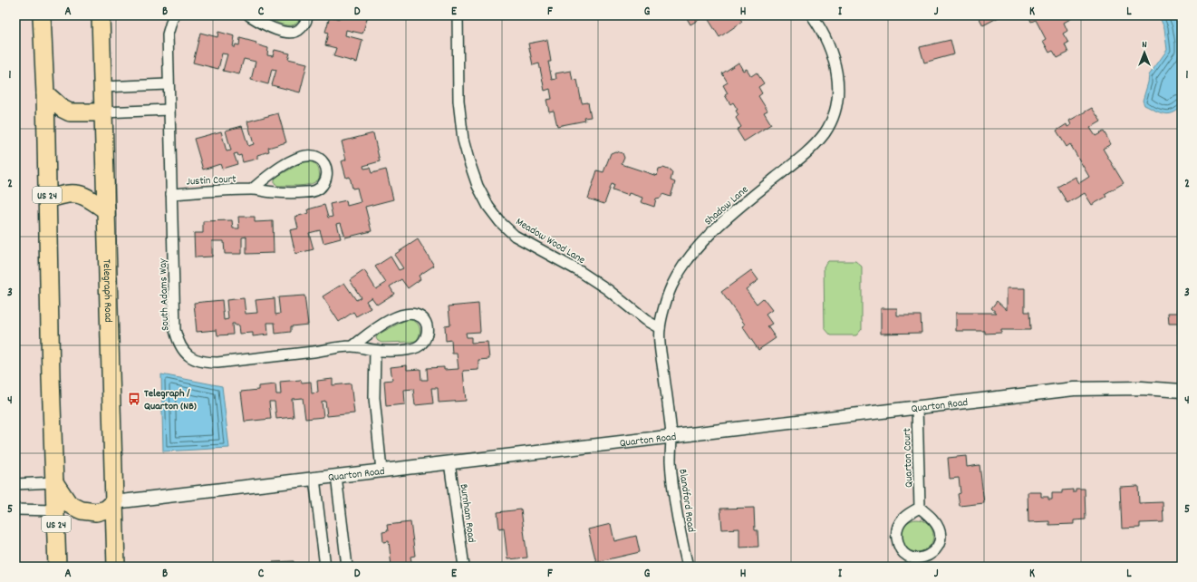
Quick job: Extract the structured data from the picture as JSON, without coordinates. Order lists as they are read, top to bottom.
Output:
{
  "streets": {
    "highway": ["US 24", "Telegraph Road"],
    "street": [
      "Justin Court",
      "Shadow Lane",
      "Meadow Wood Lane",
      "South Adams Way",
      "Quarton Road",
      "Quarton Court",
      "Blandford Road",
      "Burnham Road"
    ]
  },
  "crossings": [
    ["Justin Court", "South Adams Way"],
    ["Shadow Lane", "Meadow Wood Lane"],
    ["Shadow Lane", "Quarton Road"],
    ["Shadow Lane", "Blandford Road"],
    ["Telegraph Road", "Quarton Road"],
    ["Quarton Road", "Quarton Court"],
    ["Quarton Road", "Blandford Road"],
    ["Quarton Road", "Burnham Road"]
  ],
  "places": {
    "bus stop": ["Telegraph / Quarton (NB)"]
  },
  "north": "top",
  "grid": {
    "columns": [
      "A",
      "B",
      "C",
      "D",
      "E",
      "F",
      "G",
      "H",
      "I",
      "J",
      "K",
      "L"
    ],
    "rows": [
      "1",
      "2",
      "3",
      "4",
      "5"
    ]
  }
}
